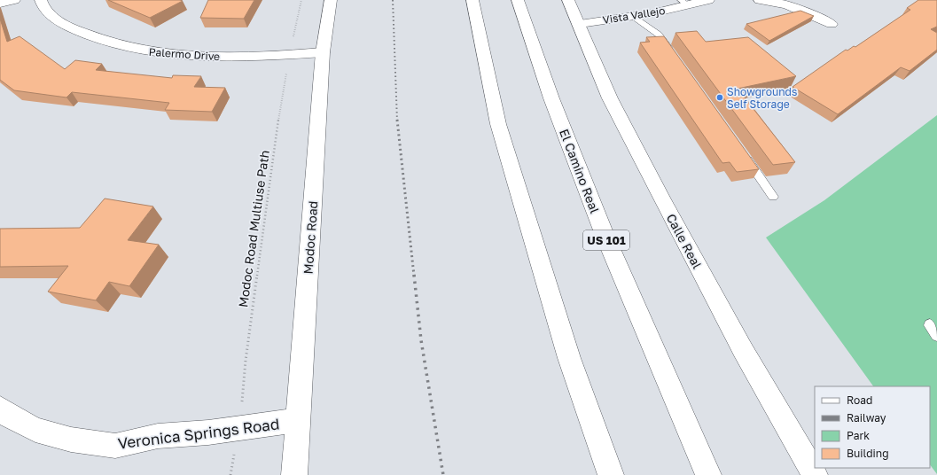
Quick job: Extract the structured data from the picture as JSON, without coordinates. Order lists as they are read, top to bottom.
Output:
{
  "streets": {
    "main road": [
      "Vista Vallejo",
      "Palermo Drive",
      "El Camino Real",
      "Modoc Road",
      "US 101",
      "Calle Real",
      "Veronica Springs Road"
    ],
    "path": ["Modoc Road Multiuse Path"]
  },
  "crossings": [
    ["Vista Vallejo", "Calle Real"],
    ["Palermo Drive", "Modoc Road"],
    ["Modoc Road", "Veronica Springs Road"]
  ],
  "places": ["Showgrounds Self Storage"],
  "legend": [
    "Road",
    "Railway",
    "Park",
    "Building"
  ]
}
